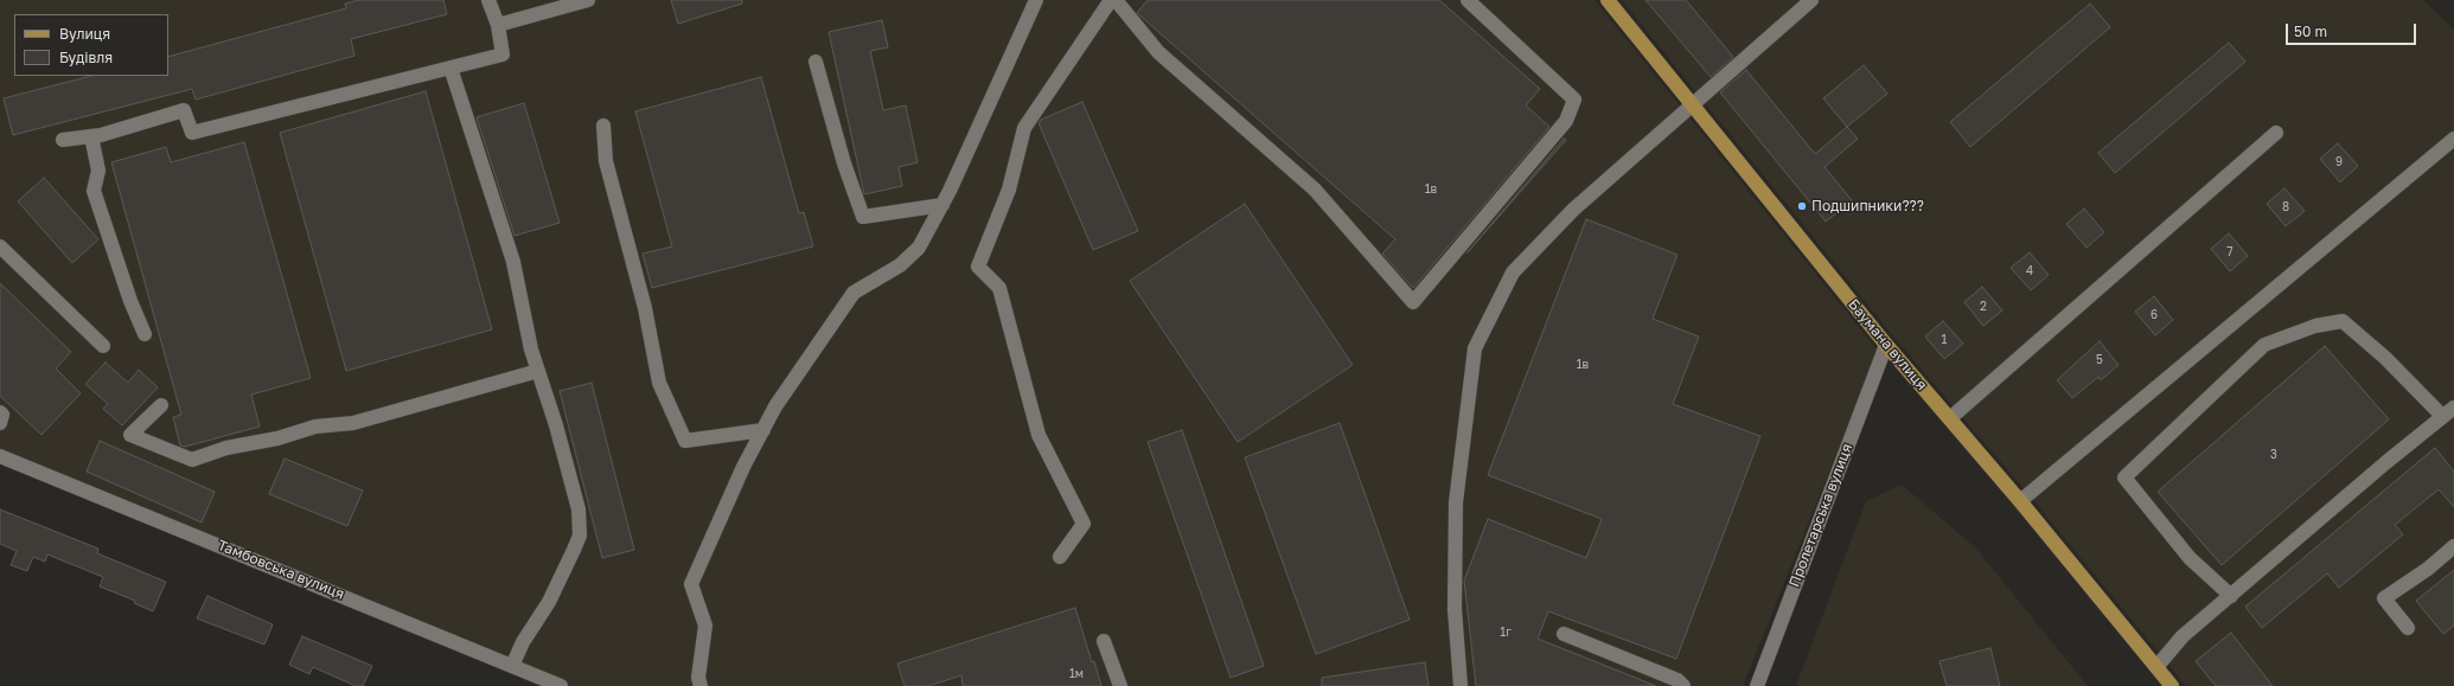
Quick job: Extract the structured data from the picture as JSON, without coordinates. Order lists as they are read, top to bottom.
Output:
{
  "streets": {
    "main road": ["Баумана вулиця"],
    "street": ["Пролетарська вулиця", "Тамбовська вулиця"]
  },
  "crossings": [
    ["Баумана вулиця", "Пролетарська вулиця"]
  ],
  "places": ["Подшипники???"],
  "house_numbers": [
    "9",
    "1в",
    "8",
    "7",
    "4",
    "2",
    "6",
    "1",
    "5",
    "1в",
    "3",
    "1г",
    "1м"
  ],
  "legend": ["Вулиця", "Будівля"],
  "scale_bar": "50 m"
}
